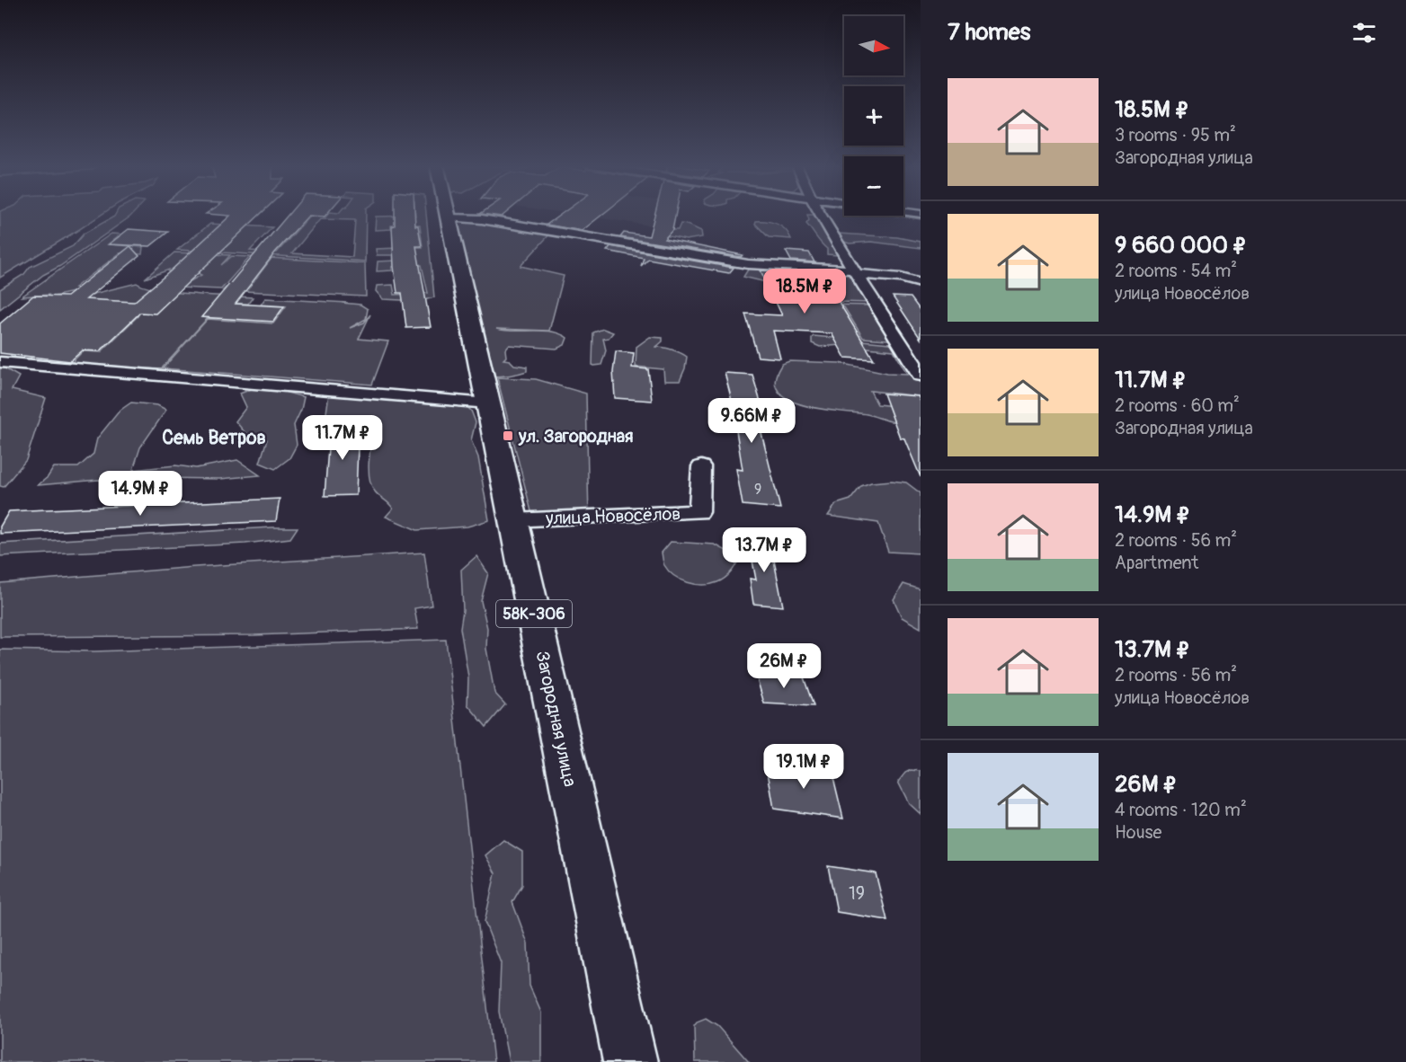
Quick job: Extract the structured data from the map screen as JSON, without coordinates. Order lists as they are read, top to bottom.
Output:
{
  "streets": {
    "highway": ["58К-306", "Загородная улица"],
    "street": ["улица Новосёлов"]
  },
  "crossings": [
    ["улица Новосёлов", "Загородная улица"]
  ],
  "districts": ["Семь Ветров"],
  "places": {
    "transit": ["ул. Загородная"]
  },
  "house_numbers": ["9", "19"],
  "north": "right",
  "page": {
    "heading": "7 homes",
    "map_buttons": ["+", "−"],
    "list": [
      {
        "name": "18.5M ₽",
        "note": "3 rooms · 95 m² · Загородная улица"
      },
      {
        "name": "9 660 000 ₽",
        "note": "2 rooms · 54 m² · улица Новосёлов"
      },
      {
        "name": "11.7M ₽",
        "note": "2 rooms · 60 m² · Загородная улица"
      },
      {
        "name": "14.9M ₽",
        "note": "2 rooms · 56 m² · Apartment"
      },
      {
        "name": "13.7M ₽",
        "note": "2 rooms · 56 m² · улица Новосёлов"
      },
      {
        "name": "26M ₽",
        "note": "4 rooms · 120 m² · House"
      }
    ],
    "price": [
      "18.5M ₽",
      "9.66M ₽",
      "11.7M ₽",
      "14.9M ₽",
      "13.7M ₽",
      "26M ₽",
      "19.1M ₽"
    ]
  }
}
